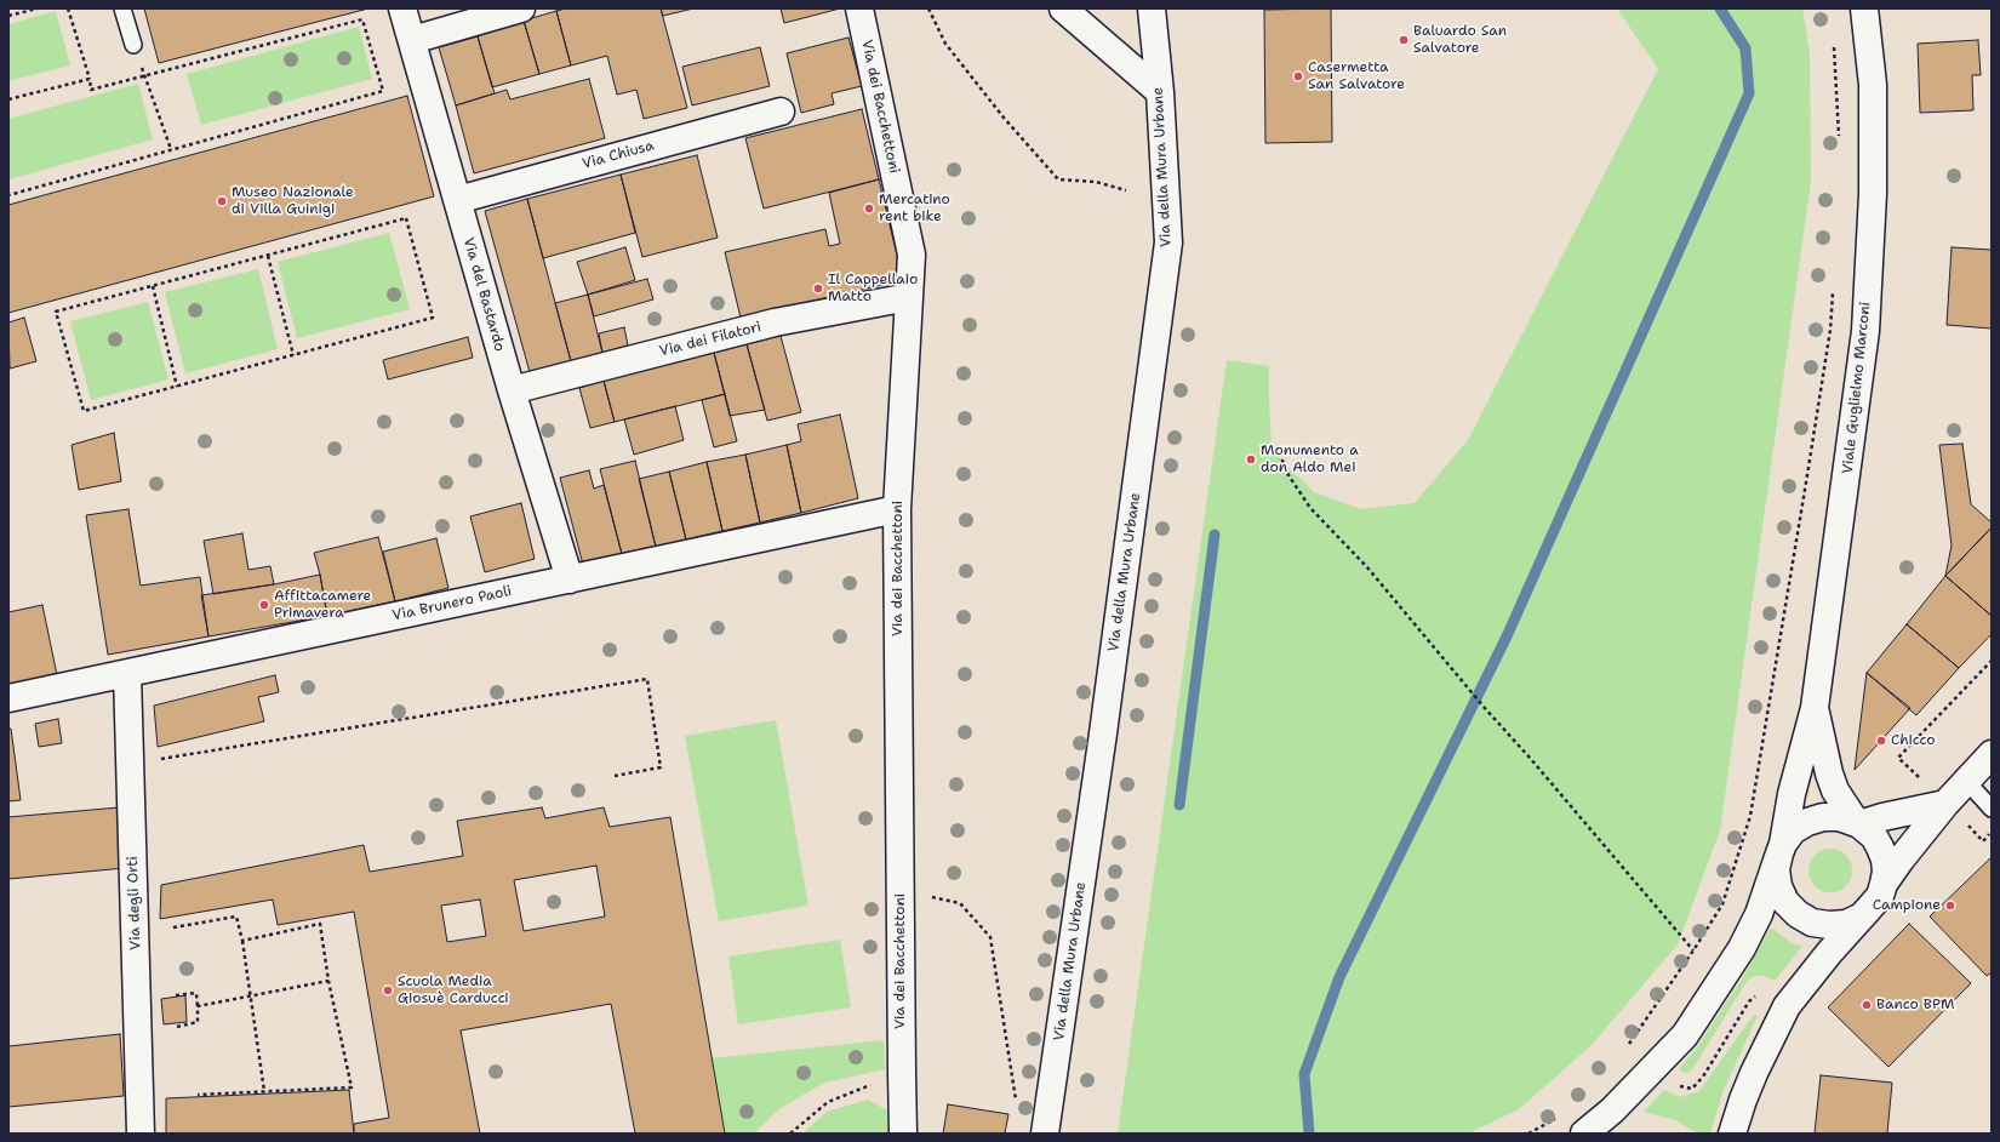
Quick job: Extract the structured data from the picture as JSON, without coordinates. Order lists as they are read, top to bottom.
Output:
{
  "streets": {
    "street": [
      "Via dei Bacchettoni",
      "Via Chiusa",
      "Via della Mura Urbane",
      "Via del Bastardo",
      "Via dei Filatori",
      "Viale Guglielmo Marconi",
      "Via Brunero Paoli",
      "Via degli Orti"
    ]
  },
  "crossings": [
    ["Via dei Bacchettoni", "Via dei Filatori"],
    ["Via dei Bacchettoni", "Via Brunero Paoli"],
    ["Via Chiusa", "Via del Bastardo"],
    ["Via del Bastardo", "Via dei Filatori"],
    ["Via del Bastardo", "Via Brunero Paoli"],
    ["Via Brunero Paoli", "Via degli Orti"]
  ],
  "places": [
    "Baluardo San Salvatore",
    "Casermetta San Salvatore",
    "Museo Nazionale di Villa Guinigi",
    "Mercatino rent bike",
    "Il Cappellaio Matto",
    "Monumento a don Aldo Mei",
    "Affittacamere Primavera",
    "Chicco",
    "Campione",
    "Scuola Media Giosuè Carducci",
    "Banco BPM"
  ]
}
